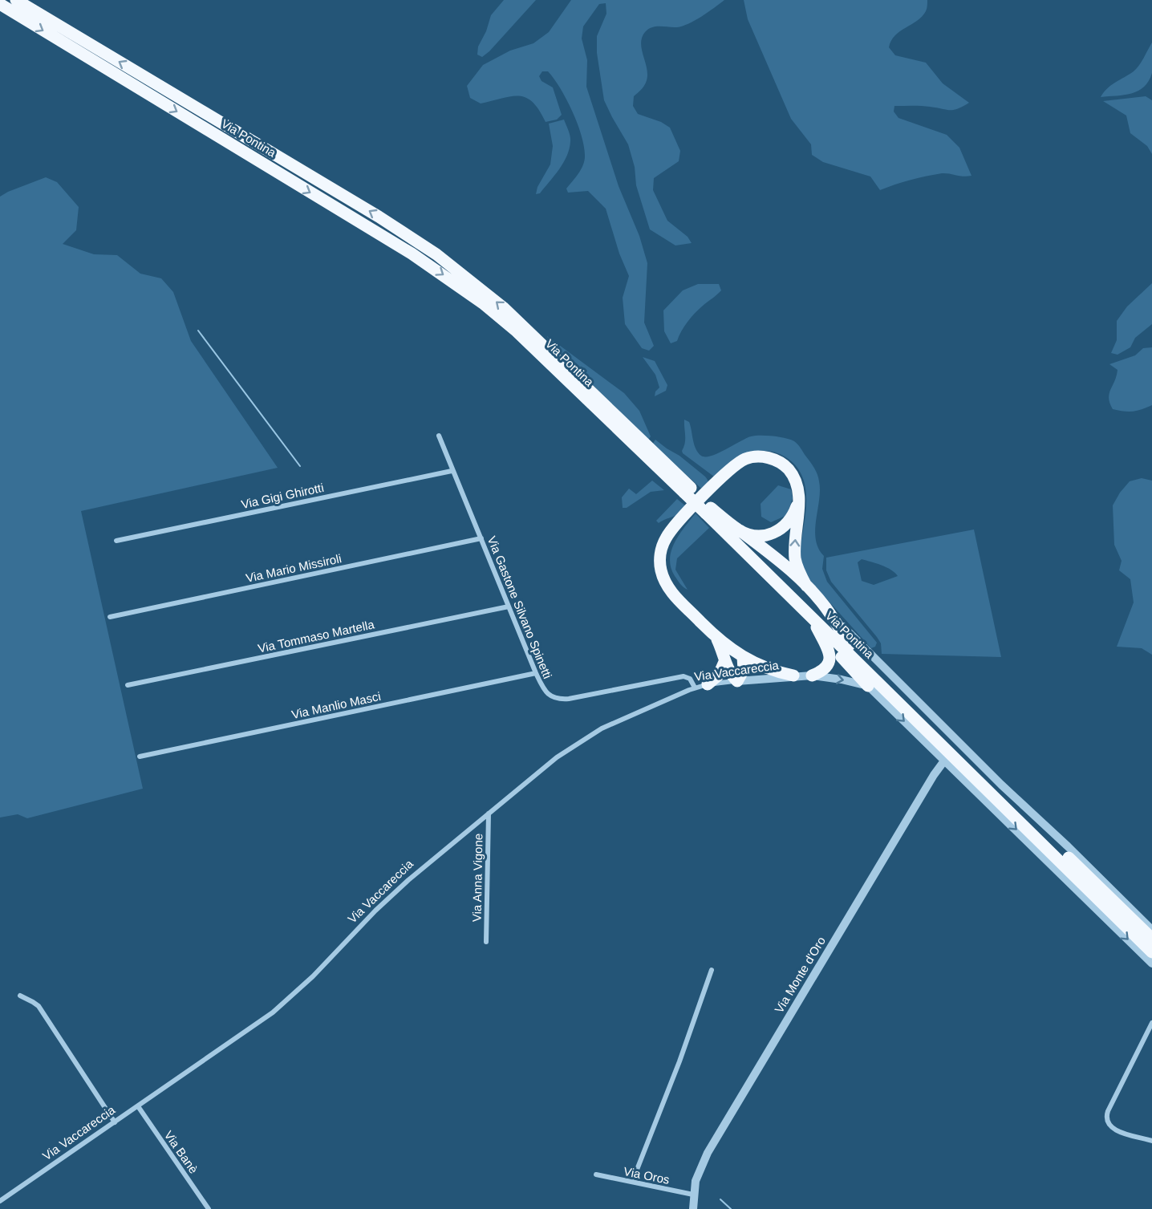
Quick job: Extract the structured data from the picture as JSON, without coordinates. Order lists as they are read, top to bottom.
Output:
{
  "streets": {
    "highway": ["Via Pontina"],
    "street": [
      "Via Gigi Ghirotti",
      "Via Mario Missiroli",
      "Via Gastone Silvano Spinetti",
      "Via Tommaso Martella",
      "Via Vaccareccia",
      "Via Manlio Masci",
      "Via Anna Vigone",
      "Via Monte d'Oro",
      "Via Banè",
      "Via Oros"
    ]
  },
  "crossings": [
    ["Via Gigi Ghirotti", "Via Gastone Silvano Spinetti"],
    ["Via Mario Missiroli", "Via Gastone Silvano Spinetti"],
    ["Via Gastone Silvano Spinetti", "Via Tommaso Martella"],
    ["Via Gastone Silvano Spinetti", "Via Vaccareccia"],
    ["Via Gastone Silvano Spinetti", "Via Manlio Masci"],
    ["Via Vaccareccia", "Via Anna Vigone"],
    ["Via Vaccareccia", "Via Banè"],
    ["Via Monte d'Oro", "Via Oros"]
  ]
}
